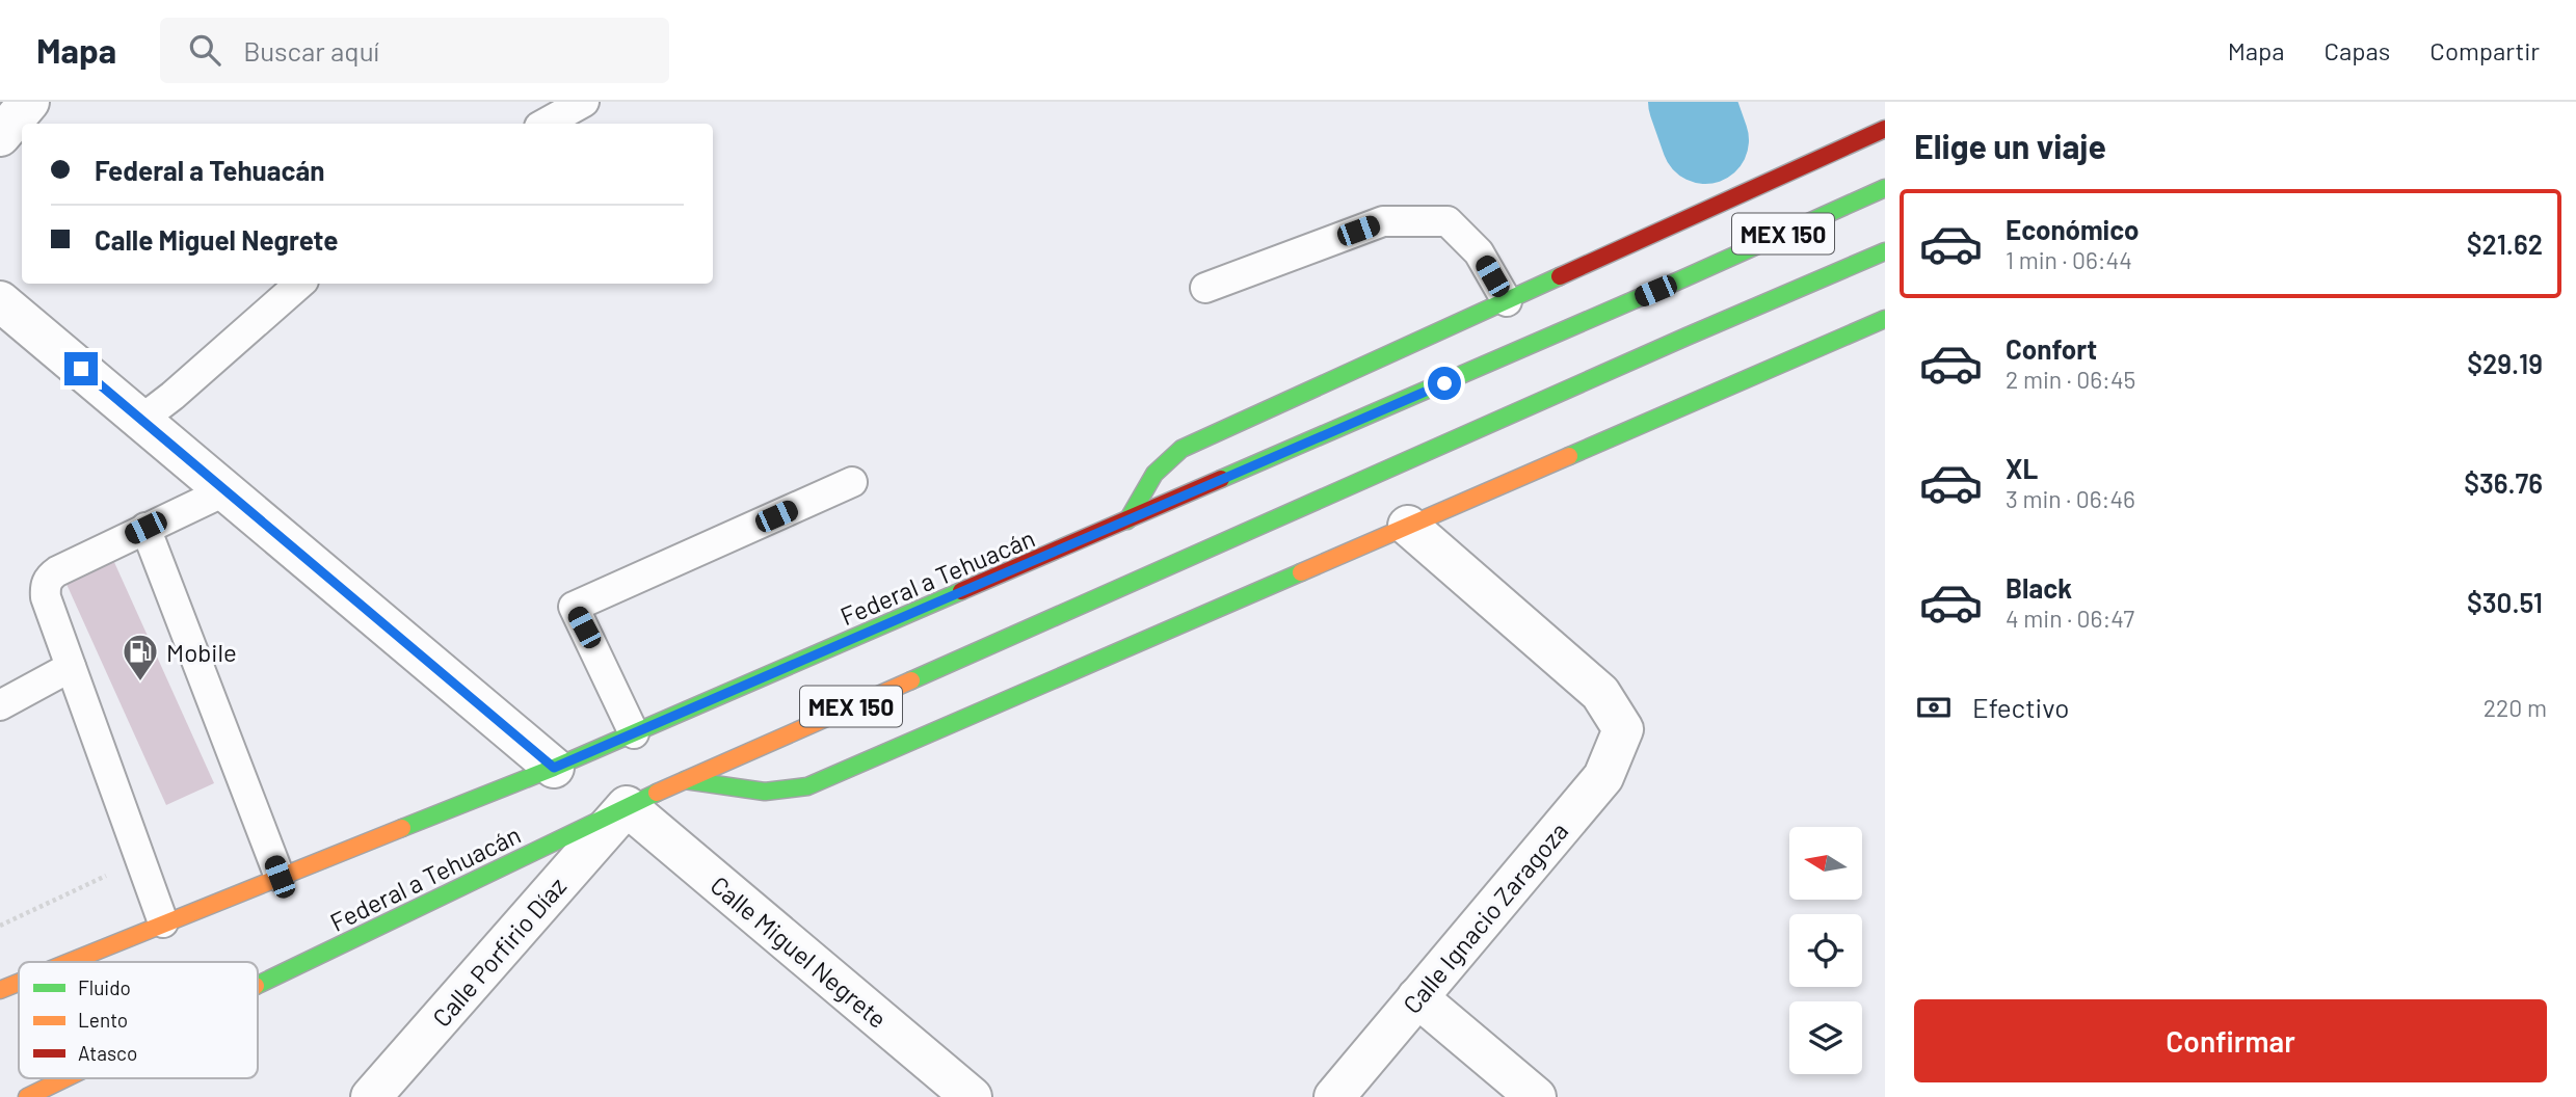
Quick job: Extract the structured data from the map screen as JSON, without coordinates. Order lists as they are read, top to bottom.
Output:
{
  "streets": {
    "main road": ["MEX 150", "Federal a Tehuacán"],
    "street": ["Calle Ignacio Zaragoza", "Calle Porfirio Díaz", "Calle Miguel Negrete"]
  },
  "crossings": [
    ["Federal a Tehuacán", "Calle Porfirio Díaz"],
    ["Federal a Tehuacán", "Calle Miguel Negrete"],
    ["Calle Porfirio Díaz", "Calle Miguel Negrete"]
  ],
  "places": {
    "fuel station": ["Mobile"]
  },
  "legend": ["Fluido", "Lento", "Atasco"],
  "north": "left",
  "page": {
    "header": "Mapa",
    "search": "Buscar aquí",
    "nav": ["Mapa", "Capas", "Compartir"],
    "heading": "Elige un viaje",
    "banner": ["Federal a Tehuacán", "Calle Miguel Negrete"],
    "list": [
      {
        "name": "Económico",
        "note": "1 min · 06:44",
        "value": "$21.62"
      },
      {
        "name": "Confort",
        "note": "2 min · 06:45",
        "value": "$29.19"
      },
      {
        "name": "XL",
        "note": "3 min · 06:46",
        "value": "$36.76"
      },
      {
        "name": "Black",
        "note": "4 min · 06:47",
        "value": "$30.51"
      }
    ],
    "pay": ["Efectivo", "220 m"],
    "buttons": "Confirmar"
  }
}
